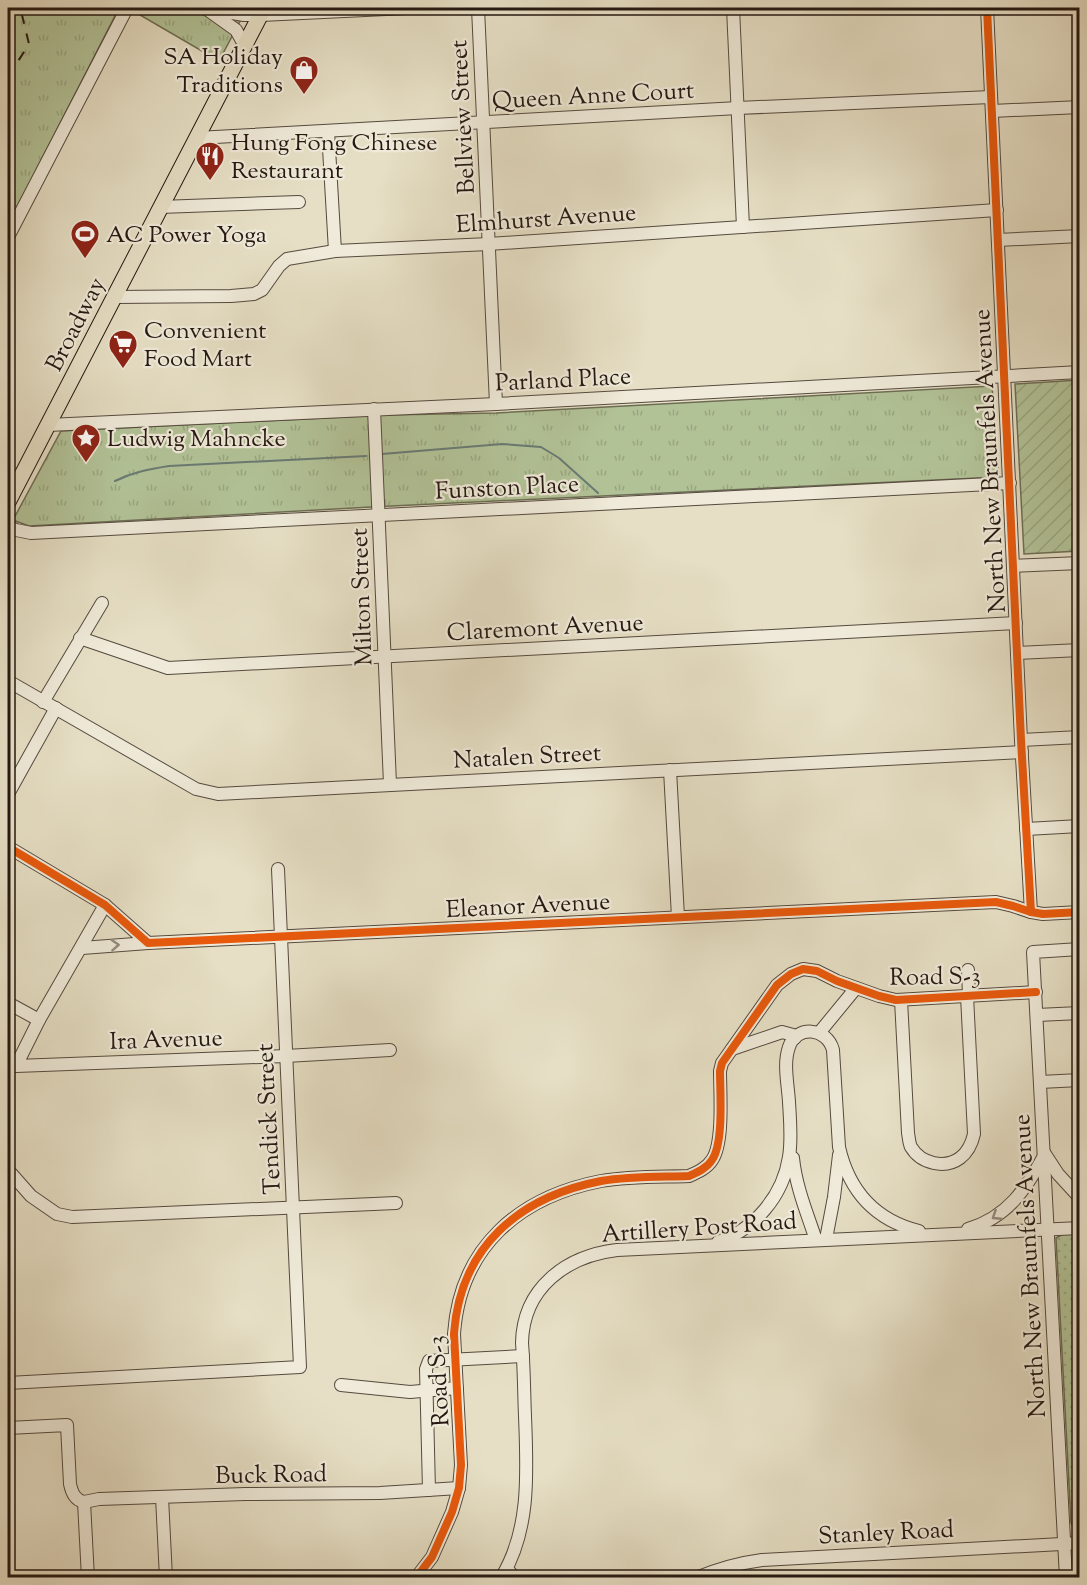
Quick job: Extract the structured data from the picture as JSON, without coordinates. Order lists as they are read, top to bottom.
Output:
{
  "streets": {
    "main road": ["Broadway"],
    "street": [
      "Queen Anne Court",
      "Bellview Street",
      "Elmhurst Avenue",
      "Parland Place",
      "North New Braunfels Avenue",
      "Funston Place",
      "Milton Street",
      "Claremont Avenue",
      "Natalen Street",
      "Eleanor Avenue",
      "Road S-3",
      "Ira Avenue",
      "Tendick Street",
      "Artillery Post Road",
      "Buck Road",
      "Stanley Road"
    ]
  },
  "crossings": [
    ["Queen Anne Court", "Bellview Street"],
    ["Queen Anne Court", "Broadway"],
    ["Queen Anne Court", "North New Braunfels Avenue"],
    ["Bellview Street", "Elmhurst Avenue"],
    ["Bellview Street", "Parland Place"],
    ["Elmhurst Avenue", "Broadway"],
    ["Elmhurst Avenue", "North New Braunfels Avenue"],
    ["Broadway", "Parland Place"],
    ["Parland Place", "North New Braunfels Avenue"],
    ["Parland Place", "Milton Street"],
    ["North New Braunfels Avenue", "Funston Place"],
    ["North New Braunfels Avenue", "Claremont Avenue"],
    ["North New Braunfels Avenue", "Natalen Street"],
    ["North New Braunfels Avenue", "Eleanor Avenue"],
    ["North New Braunfels Avenue", "Road S-3"],
    ["North New Braunfels Avenue", "Artillery Post Road"],
    ["North New Braunfels Avenue", "Stanley Road"],
    ["Funston Place", "Milton Street"],
    ["Milton Street", "Claremont Avenue"],
    ["Milton Street", "Natalen Street"],
    ["Eleanor Avenue", "Tendick Street"],
    ["Road S-3", "Buck Road"],
    ["Ira Avenue", "Tendick Street"]
  ],
  "places": {
    "shop": ["SA Holiday Traditions"],
    "restaurant": ["Hung Fong Chinese Restaurant"],
    "sports": ["AC Power Yoga"],
    "supermarket": ["Convenient Food Mart"],
    "place": ["Ludwig Mahncke"]
  }
}
